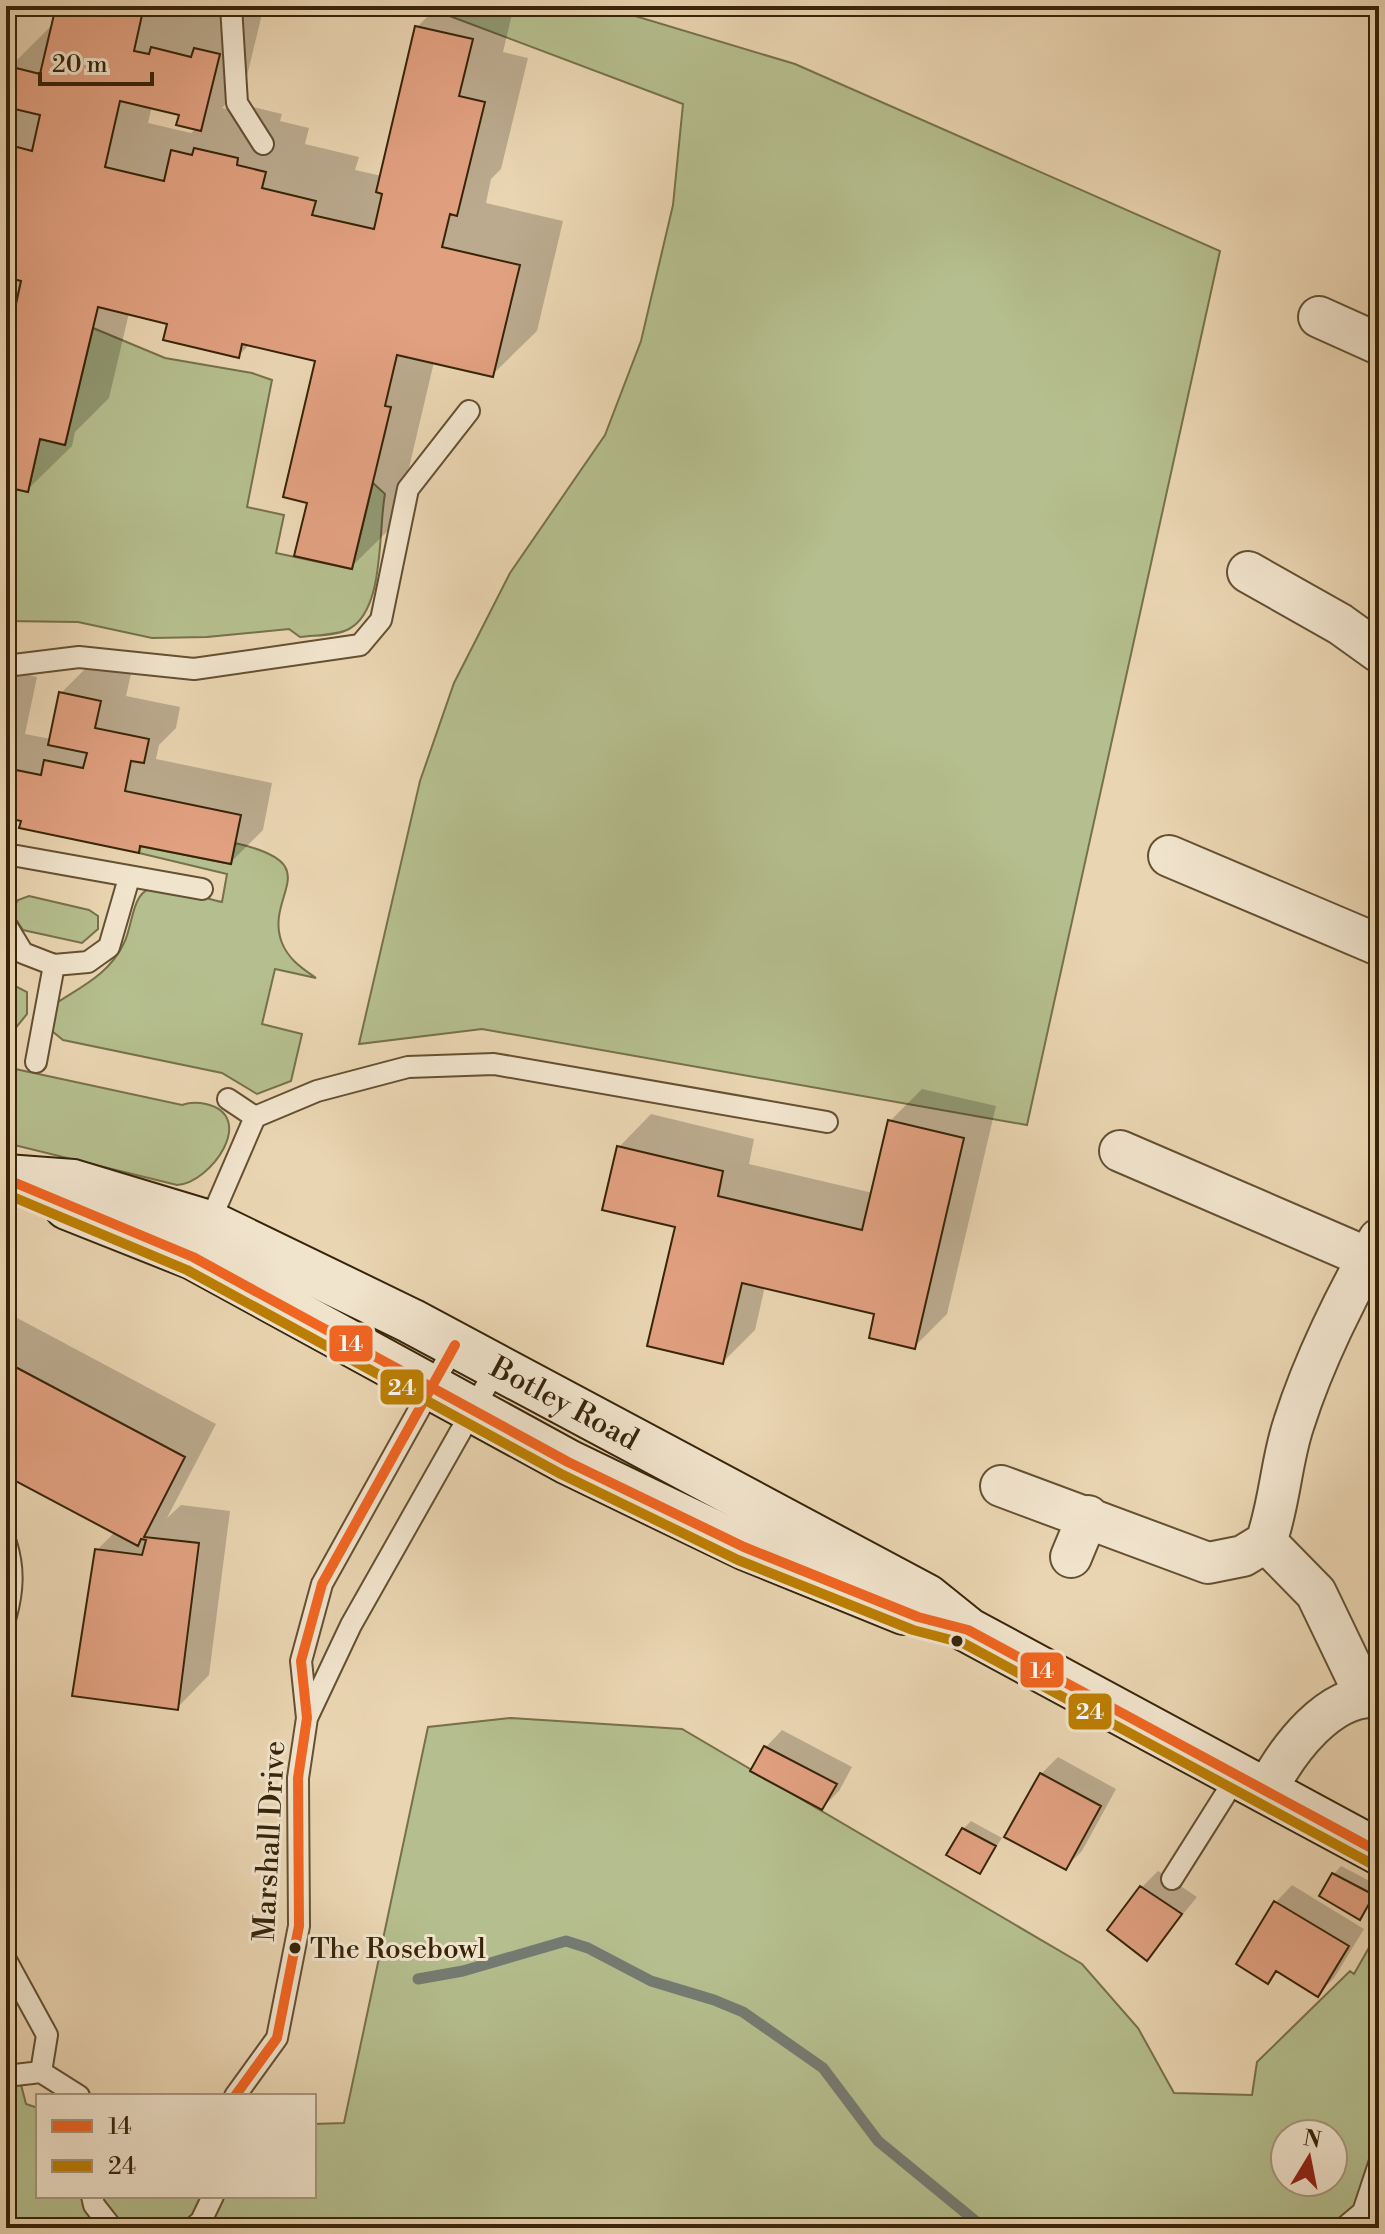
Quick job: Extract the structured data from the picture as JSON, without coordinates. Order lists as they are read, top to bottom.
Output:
{
  "streets": {
    "main road": ["Botley Road"],
    "lane": ["Marshall Drive"]
  },
  "crossings": [
    ["Botley Road", "Marshall Drive"]
  ],
  "places": ["The Rosebowl"],
  "lines": ["transit line 14", "transit line 24"],
  "legend": ["14", "24"],
  "scale_bar": "20 m",
  "north": "top"
}
